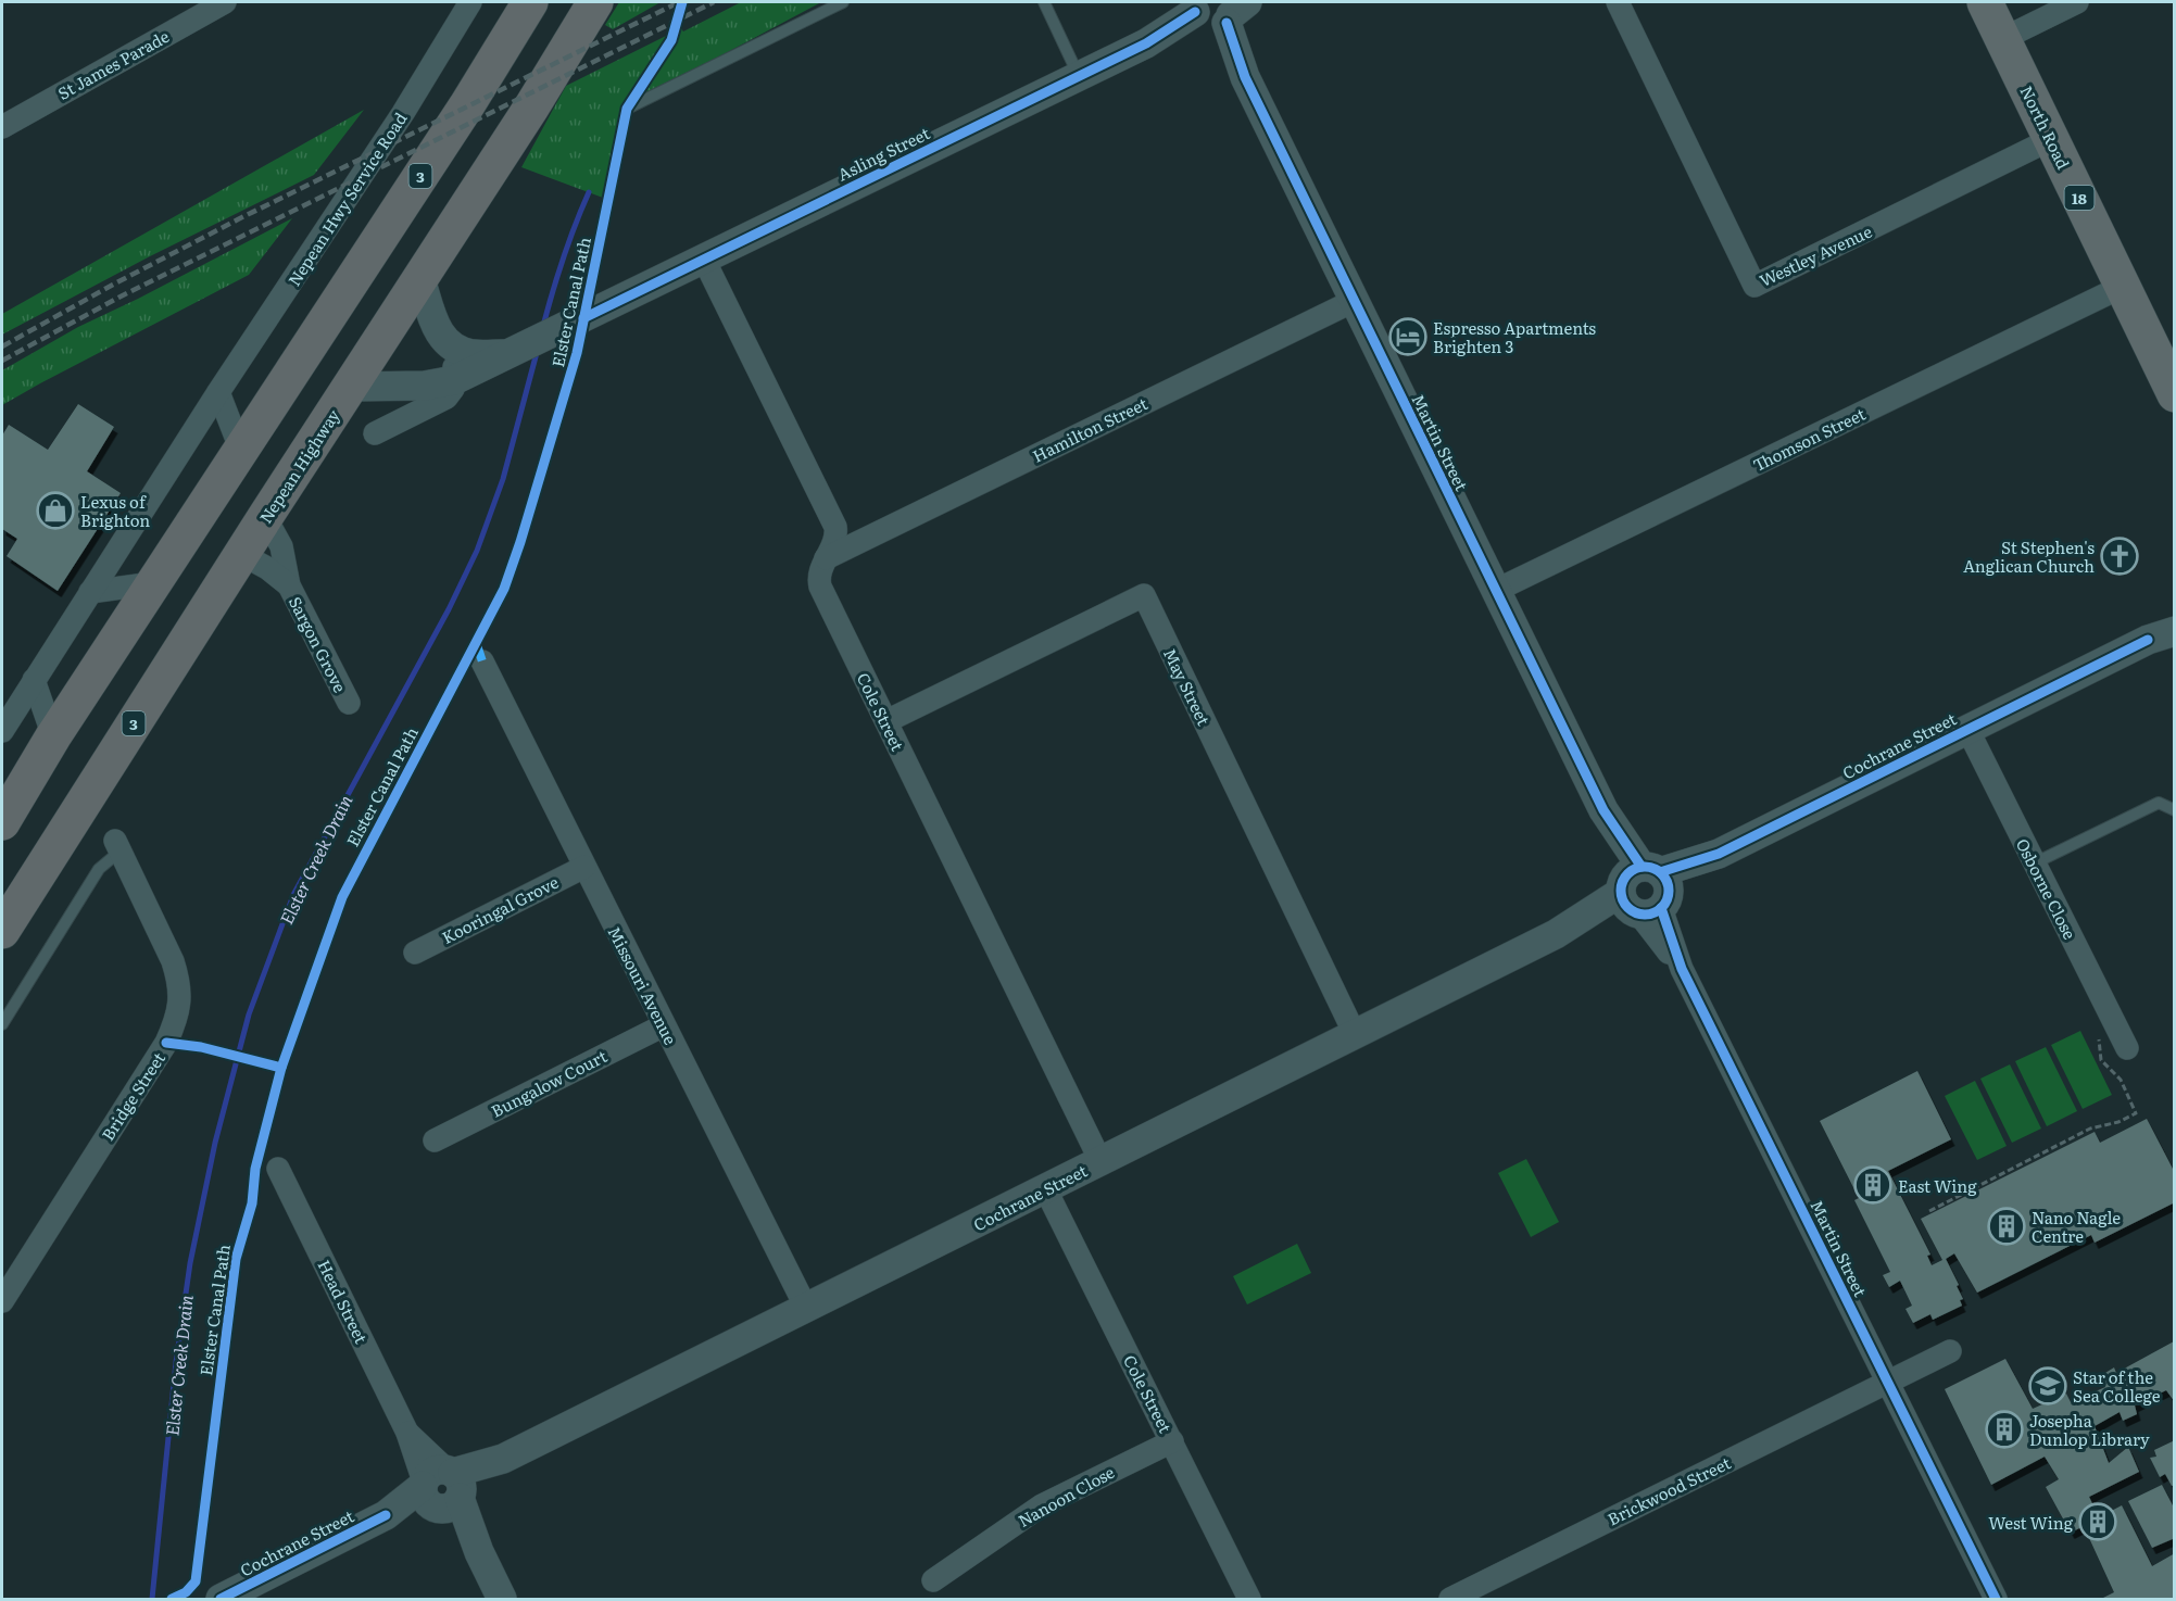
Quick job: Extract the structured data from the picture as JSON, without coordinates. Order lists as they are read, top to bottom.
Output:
{
  "streets": {
    "highway": ["3", "Nepean Highway"],
    "main road": ["North Road", "18"],
    "street": [
      "St James Parade",
      "Asling Street",
      "Nepean Hwy Service Road",
      "Westley Avenue",
      "Hamilton Street",
      "Thomson Street",
      "Martin Street",
      "Sargon Grove",
      "May Street",
      "Cole Street",
      "Cochrane Street",
      "Osborne Close",
      "Kooringal Grove",
      "Missouri Avenue",
      "Bungalow Court",
      "Bridge Street",
      "Head Street",
      "Brickwood Street",
      "Nanoon Close"
    ],
    "cycle path": ["Elster Canal Path"]
  },
  "crossings": [
    ["North Road", "Westley Avenue"],
    ["North Road", "Thomson Street"],
    ["Asling Street", "Martin Street"],
    ["Asling Street", "Nepean Highway"],
    ["Asling Street", "Cole Street"],
    ["Hamilton Street", "Martin Street"],
    ["Hamilton Street", "Cole Street"],
    ["Thomson Street", "Martin Street"],
    ["Martin Street", "Cochrane Street"],
    ["Martin Street", "Brickwood Street"],
    ["Nepean Highway", "Sargon Grove"],
    ["May Street", "Cole Street"],
    ["May Street", "Cochrane Street"],
    ["Cole Street", "Cochrane Street"],
    ["Cole Street", "Nanoon Close"],
    ["Cochrane Street", "Osborne Close"],
    ["Cochrane Street", "Missouri Avenue"],
    ["Cochrane Street", "Head Street"],
    ["Kooringal Grove", "Missouri Avenue"],
    ["Missouri Avenue", "Bungalow Court"]
  ],
  "water": ["Elster Creek Drain"],
  "places": {
    "hotel": ["Espresso Apartments Brighten 3"],
    "shop": ["Lexus of Brighton"],
    "church": ["St Stephen's Anglican Church"],
    "building": [
      "East Wing",
      "Nano Nagle Centre",
      "Josepha Dunlop Library",
      "West Wing"
    ],
    "school or university": ["Star of the Sea College"]
  }
}
